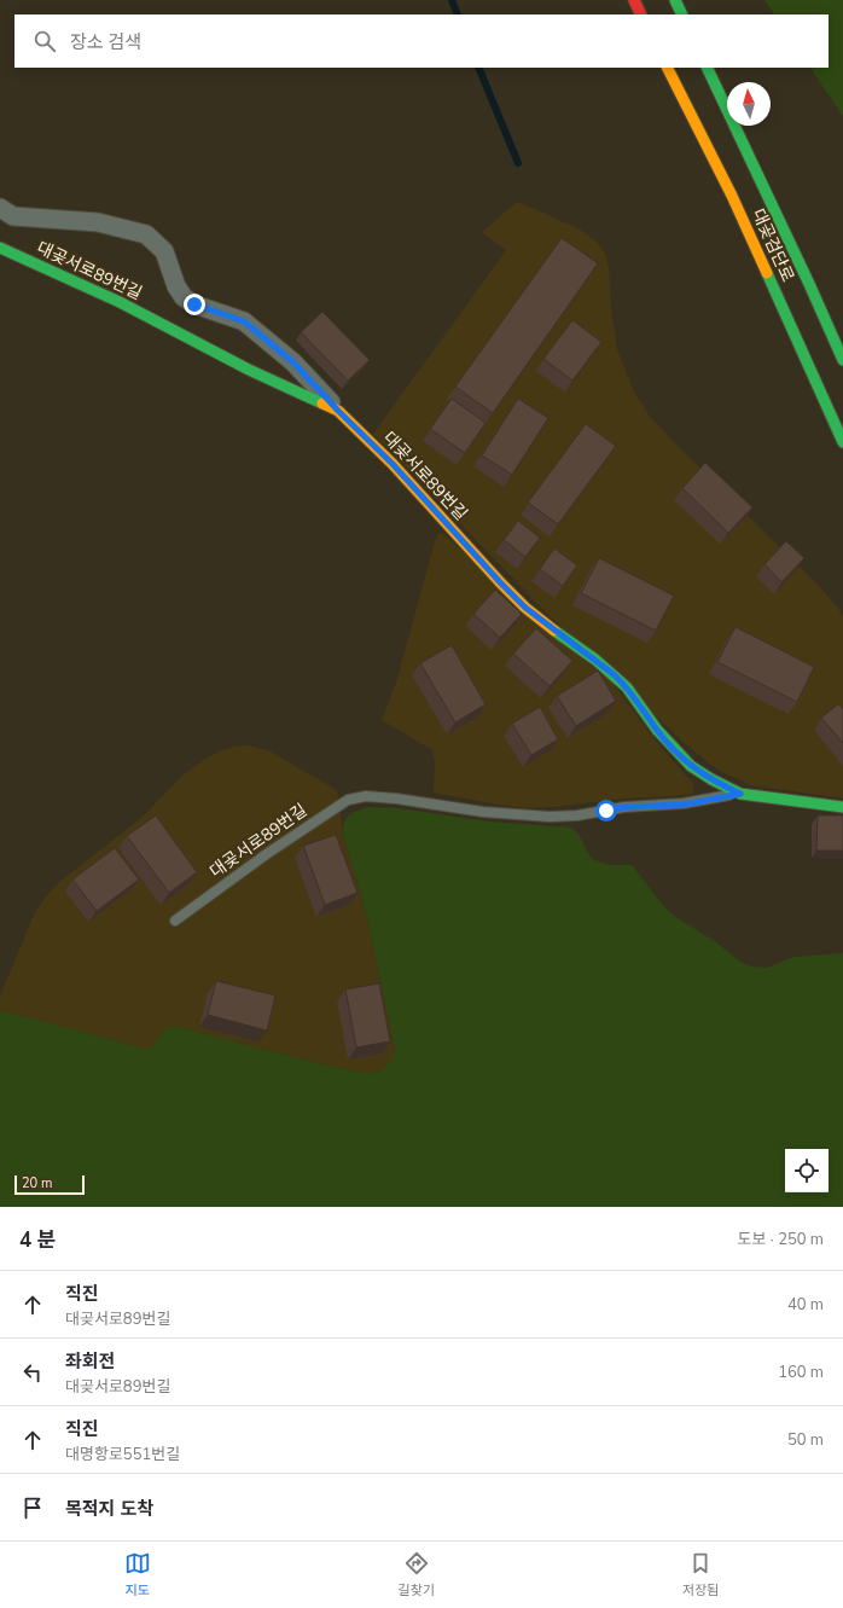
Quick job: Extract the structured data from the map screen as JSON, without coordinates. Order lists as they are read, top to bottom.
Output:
{
  "streets": {
    "street": ["대곶검단로", "대곶서로89번길"]
  },
  "scale_bar": "20 m",
  "north": "top",
  "page": {
    "search": "장소 검색",
    "scale": "20 m",
    "heading": ["4 분", "도보 · 250 m"],
    "list": [
      ["직진", "대곶서로89번길", "40 m"],
      ["좌회전", "대곶서로89번길", "160 m"],
      ["직진", "대명항로551번길", "50 m"],
      "목적지 도착"
    ],
    "nav": ["지도", "길찾기", "저장됨"]
  }
}
